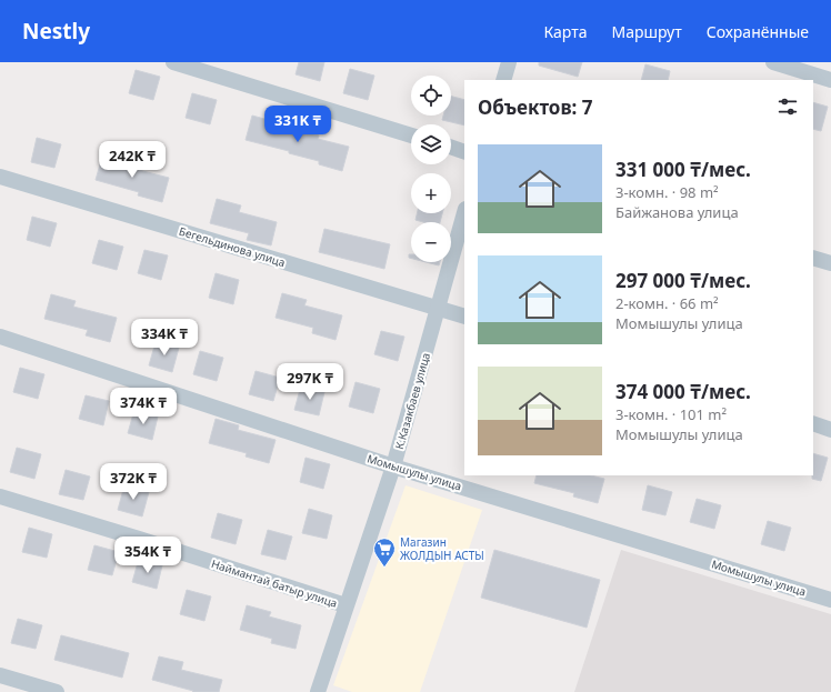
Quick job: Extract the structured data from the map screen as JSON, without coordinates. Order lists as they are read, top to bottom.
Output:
{
  "streets": {
    "street": [
      "Бегельдинова улица",
      "К.Казакбаев улица",
      "Момышулы улица",
      "Наймантай батыр улица"
    ]
  },
  "crossings": [
    ["Бегельдинова улица", "К.Казакбаев улица"],
    ["К.Казакбаев улица", "Момышулы улица"],
    ["К.Казакбаев улица", "Наймантай батыр улица"]
  ],
  "places": {
    "supermarket": ["Магазин ЖОЛДЫН АСТЫ"]
  },
  "page": {
    "header": "Nestly",
    "nav": ["Карта", "Маршрут", "Сохранённые"],
    "map_buttons": ["+", "−"],
    "heading": "Объектов: 7",
    "price": [
      "331K ₸",
      "242K ₸",
      "334K ₸",
      "297K ₸",
      "374K ₸",
      "372K ₸",
      "354K ₸"
    ],
    "list": [
      {
        "name": "331 000 ₸/мес.",
        "note": "3-комн. · 98 m² · Байжанова улица"
      },
      {
        "name": "297 000 ₸/мес.",
        "note": "2-комн. · 66 m² · Момышулы улица"
      },
      {
        "name": "374 000 ₸/мес.",
        "note": "3-комн. · 101 m² · Момышулы улица"
      }
    ]
  }
}
